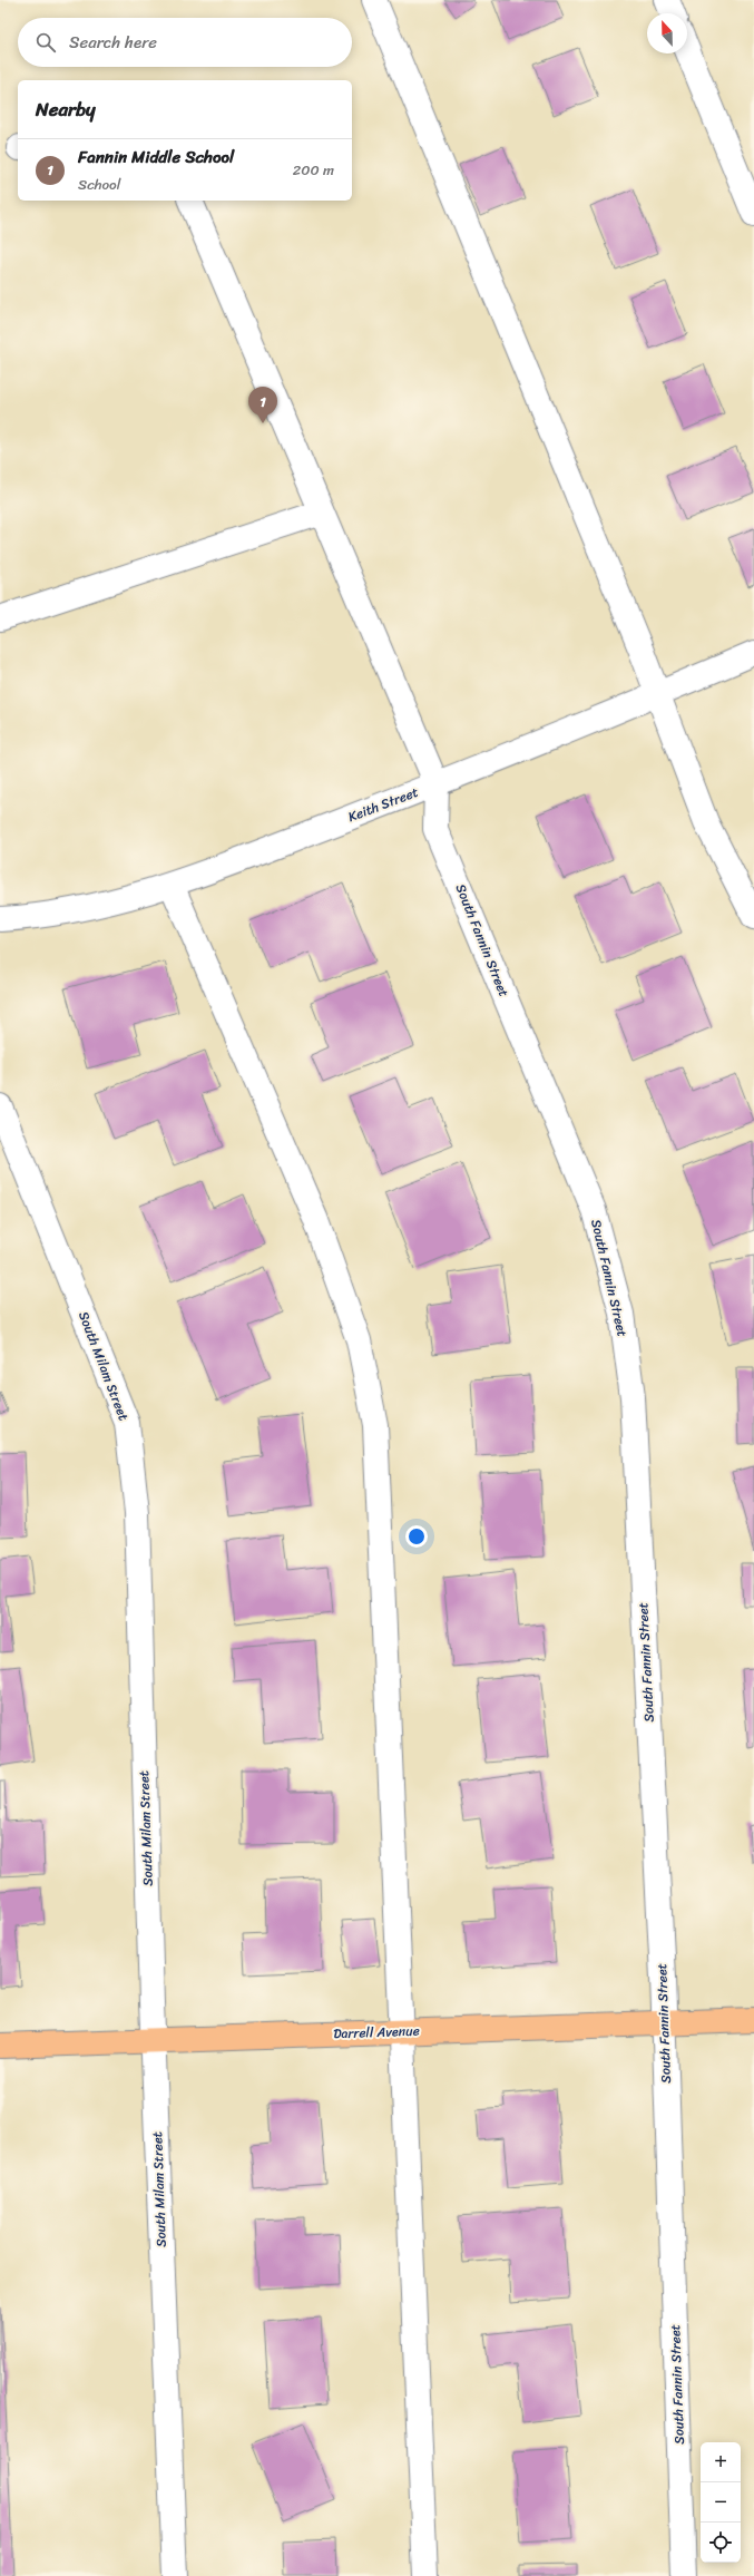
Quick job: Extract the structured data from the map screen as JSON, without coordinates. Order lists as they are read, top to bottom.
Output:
{
  "streets": {
    "main road": ["Darrell Avenue"],
    "street": ["Keith Street", "South Fannin Street", "South Milam Street"]
  },
  "crossings": [
    ["Keith Street", "South Fannin Street"],
    ["South Fannin Street", "Darrell Avenue"],
    ["South Milam Street", "Darrell Avenue"]
  ],
  "north": "top",
  "page": {
    "search": "Search here",
    "heading": "Nearby",
    "list": [
      {
        "mark": "1",
        "name": "Fannin Middle School",
        "note": "School",
        "value": "200 m"
      }
    ],
    "pins": "1",
    "map_buttons": ["+", "−"]
  }
}
